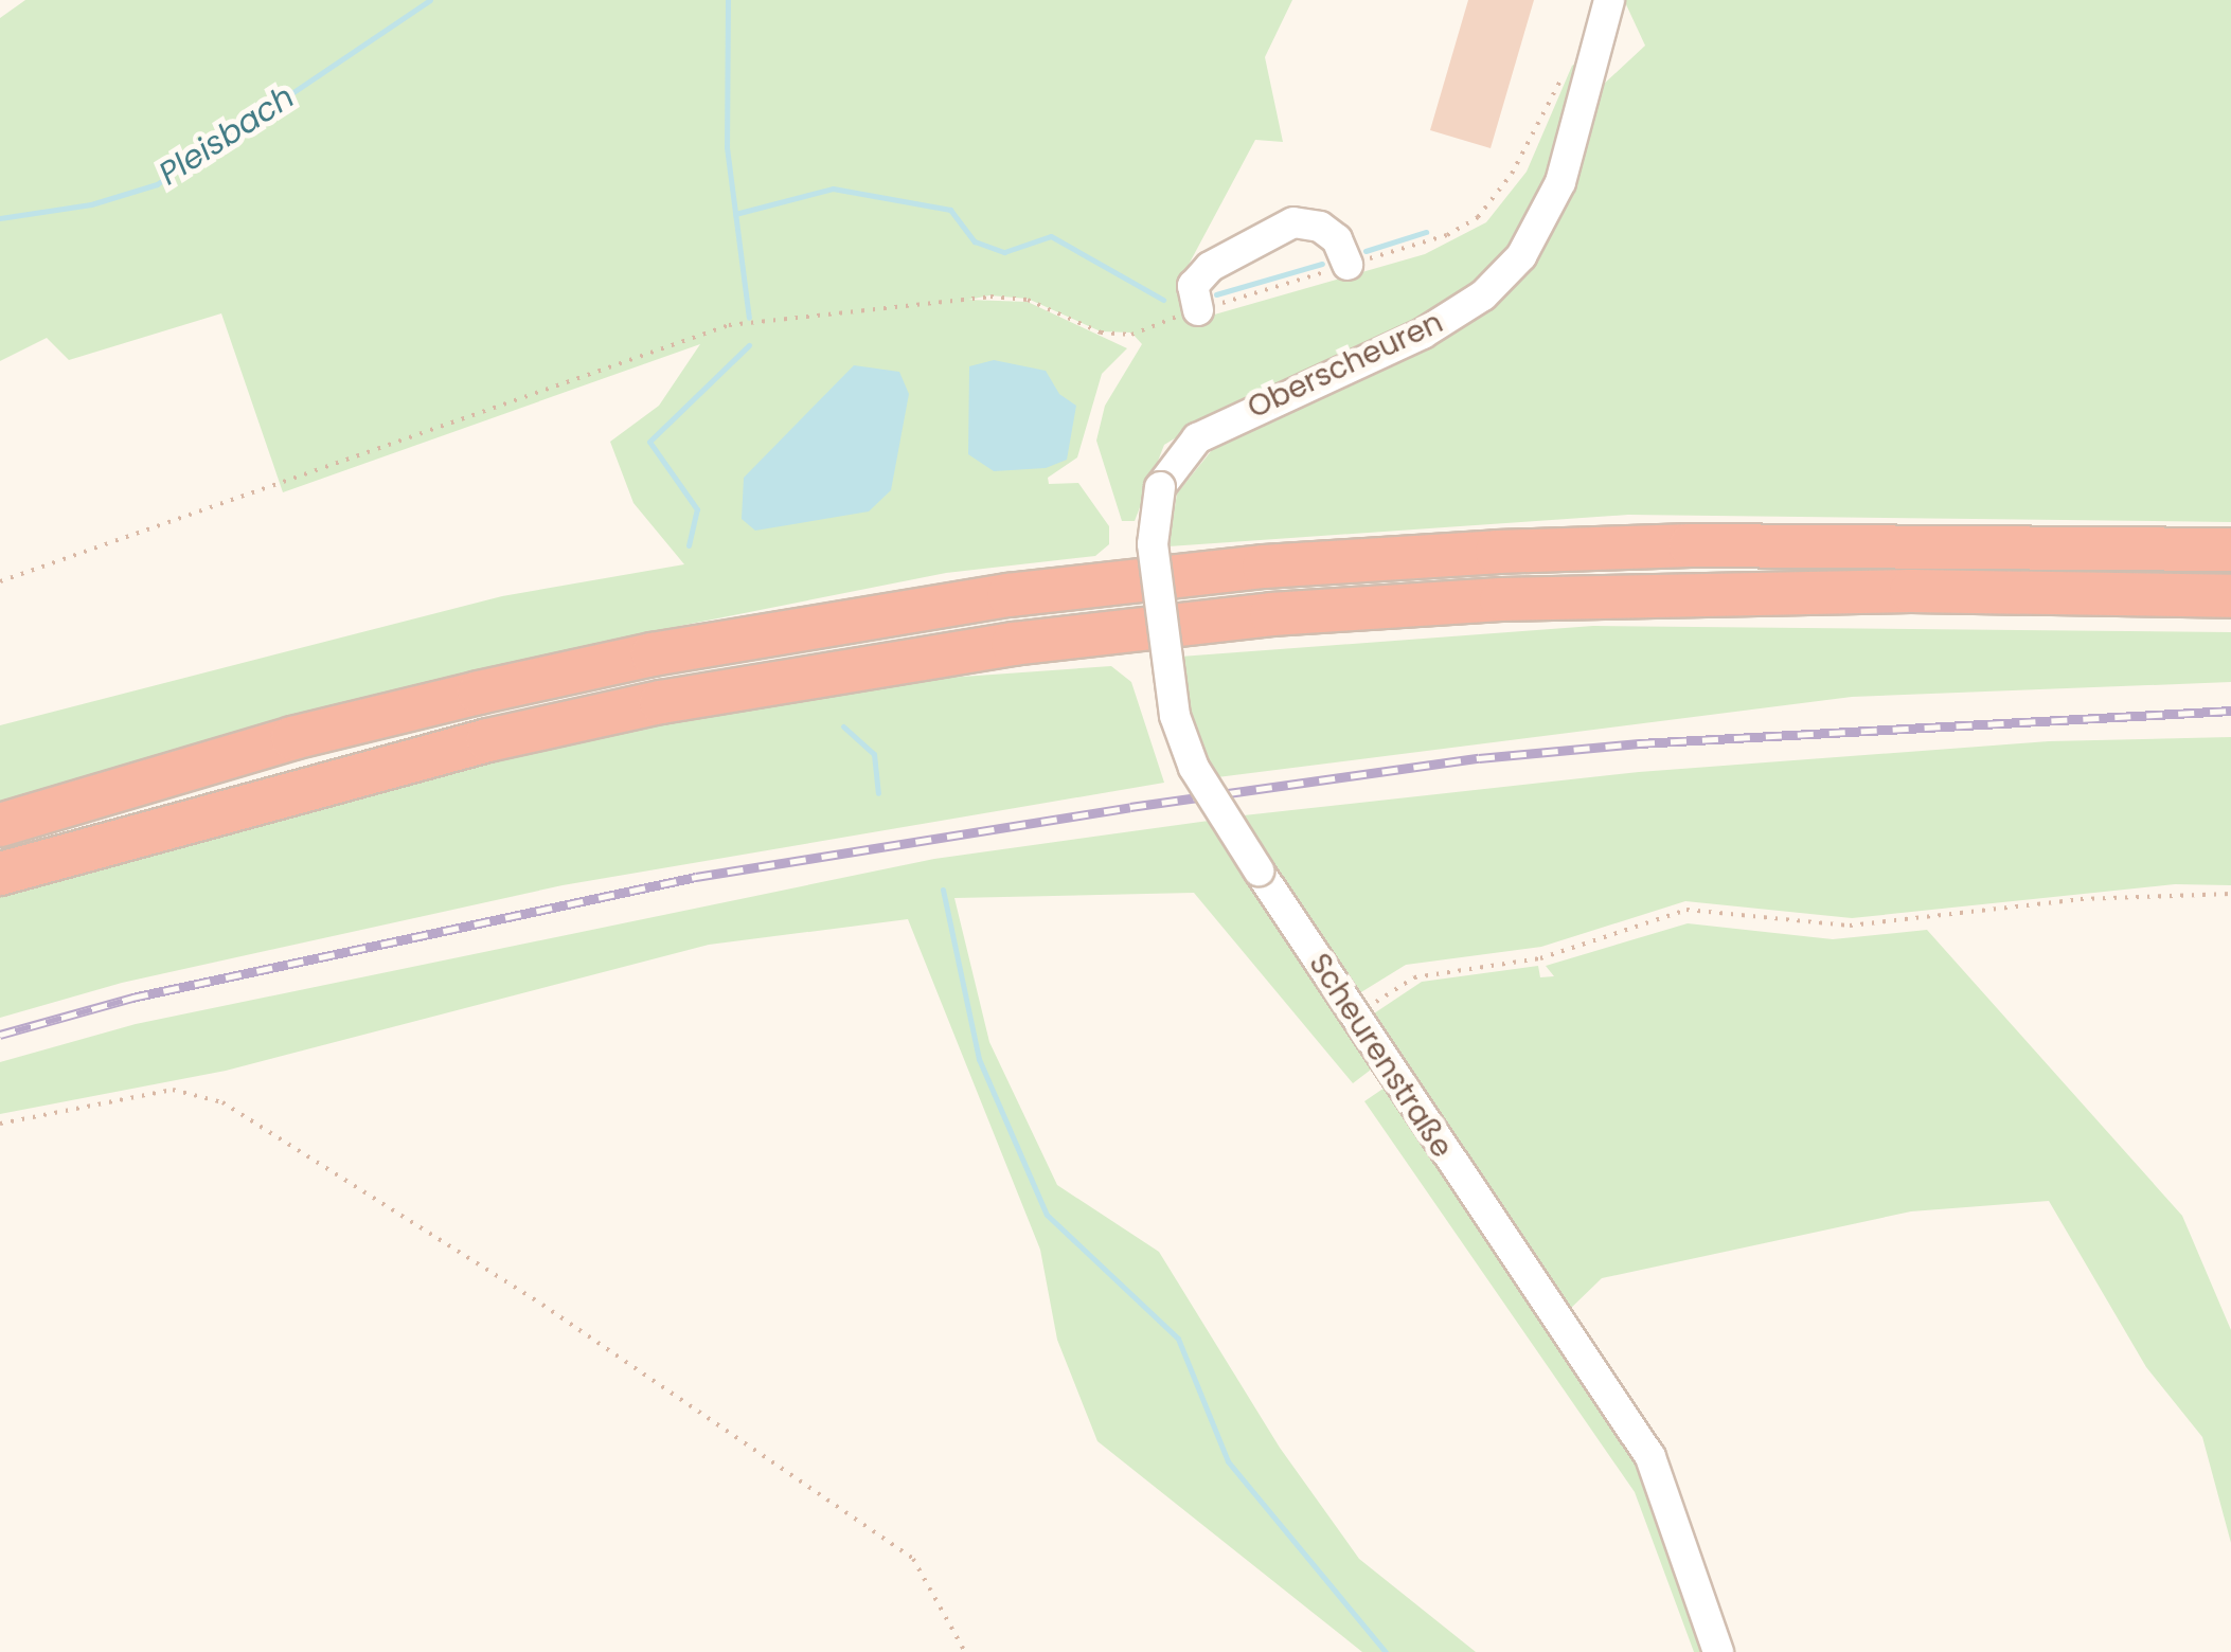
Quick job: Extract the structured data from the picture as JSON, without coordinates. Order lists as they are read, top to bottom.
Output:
{
  "streets": {
    "street": ["Oberscheuren", "Scheurenstraße"]
  },
  "crossings": [
    ["Oberscheuren", "Scheurenstraße"]
  ],
  "water": ["Pleisbach"]
}
